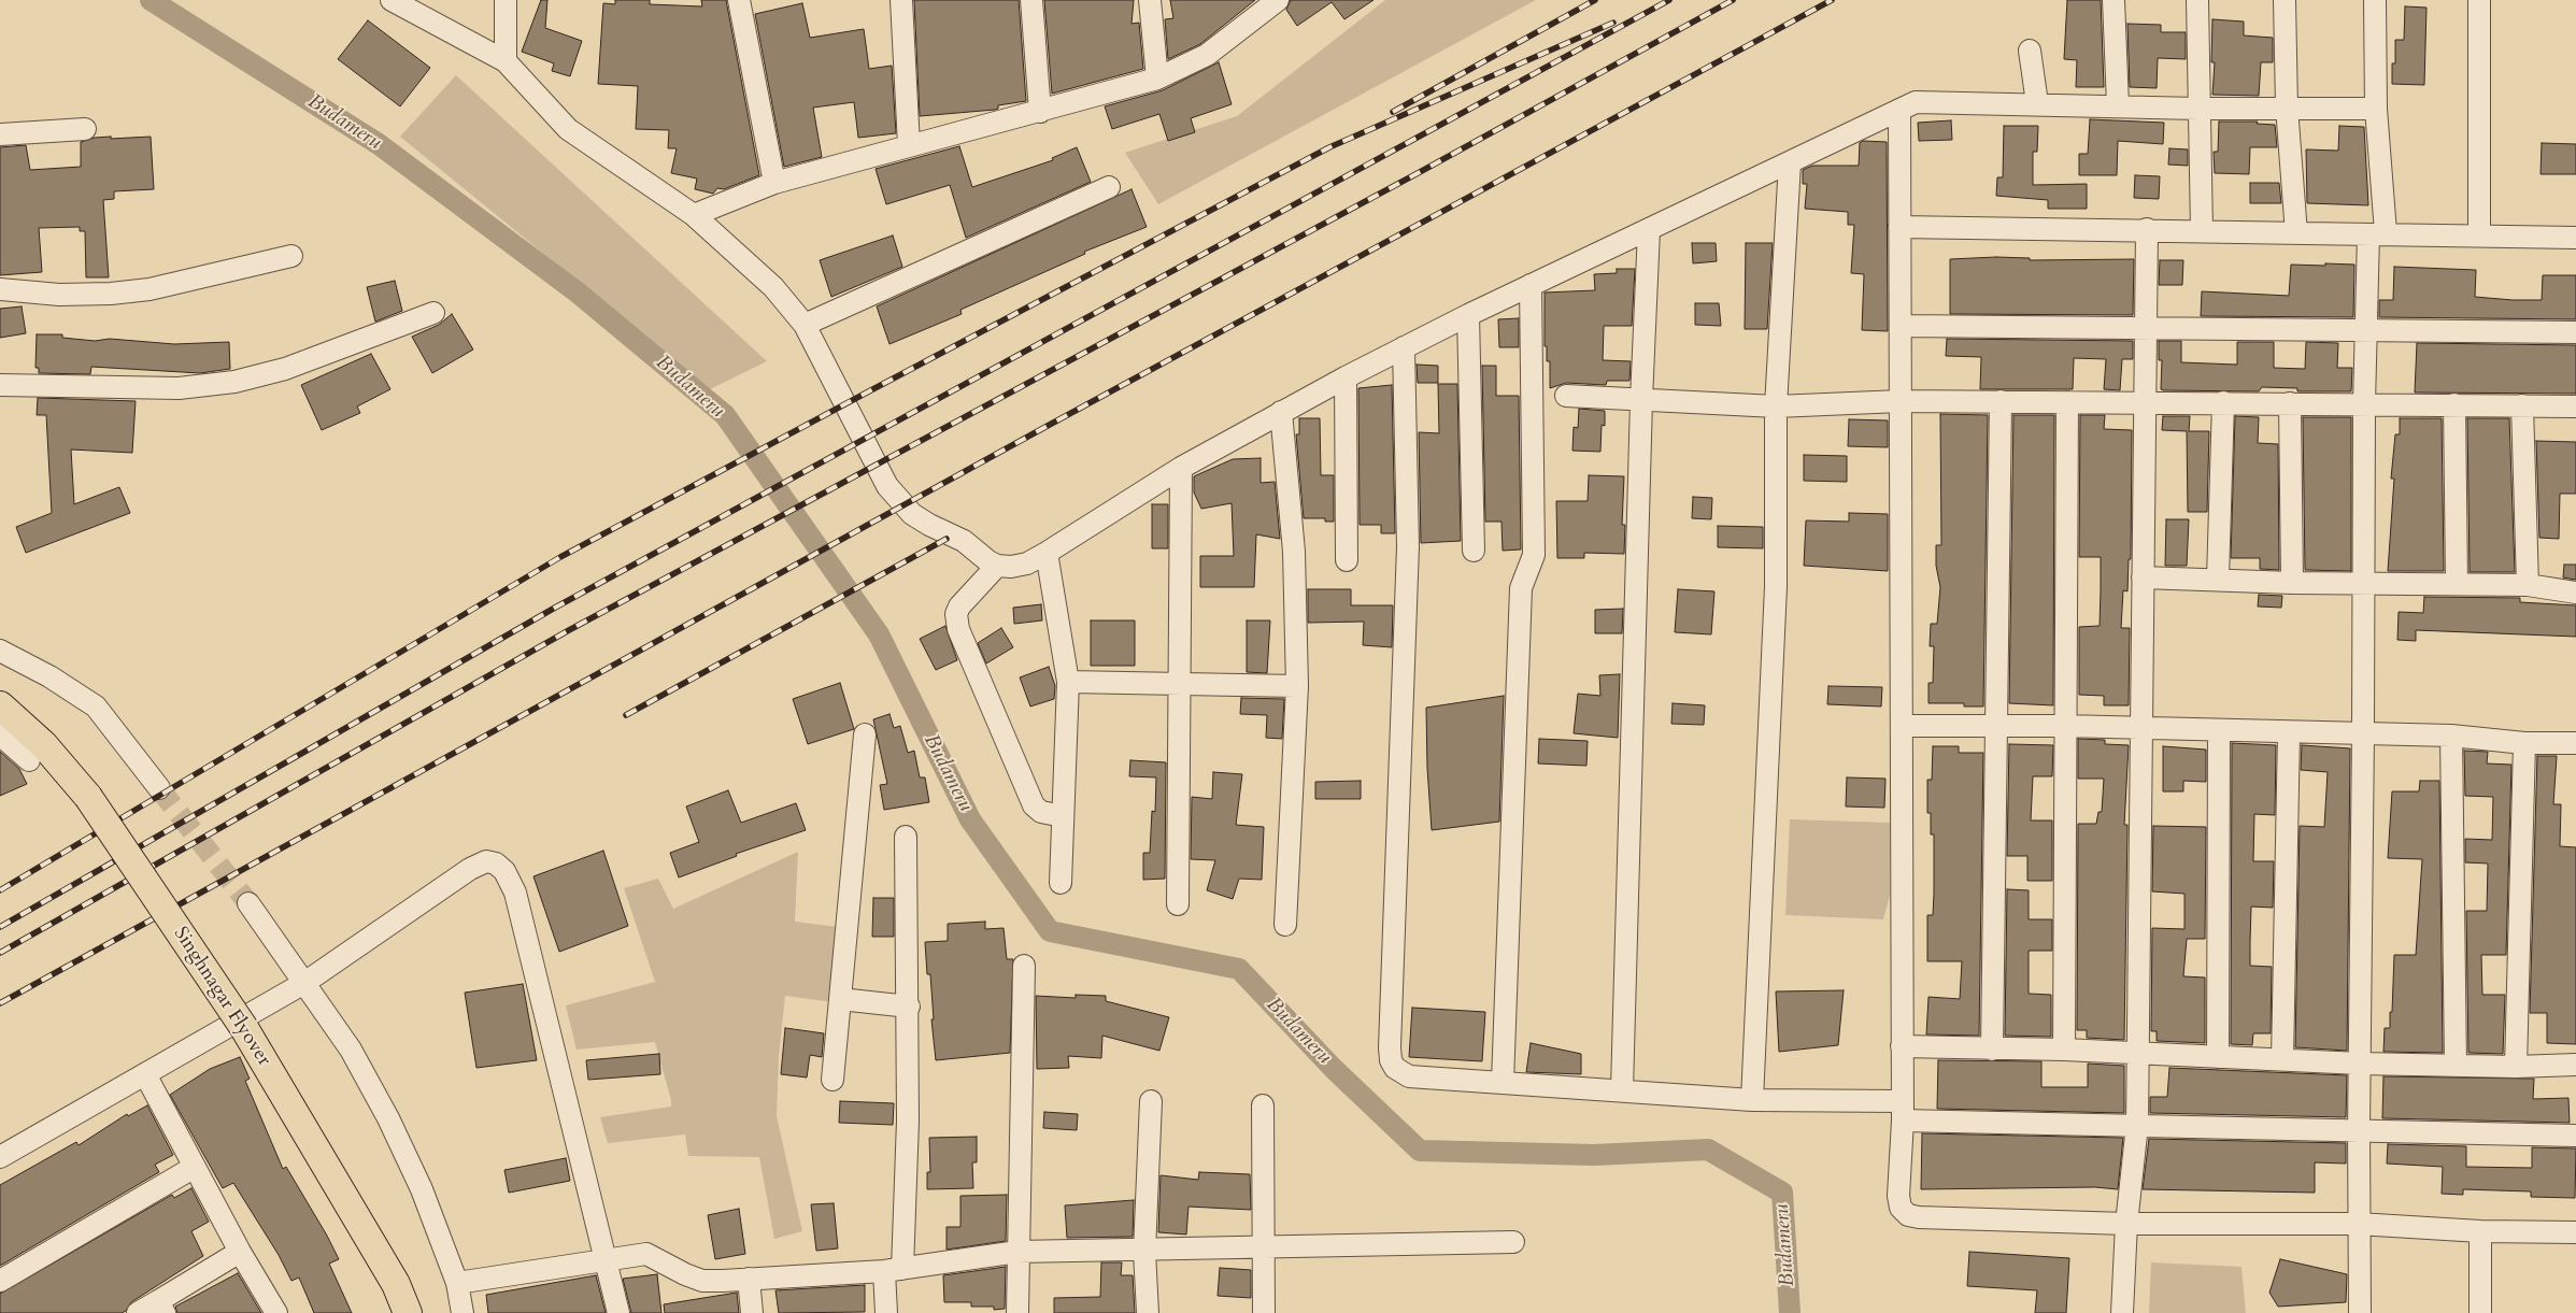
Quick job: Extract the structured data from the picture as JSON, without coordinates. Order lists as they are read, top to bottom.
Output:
{
  "streets": {
    "main road": ["Singhnagar Flyover"]
  },
  "water": ["Budameru"]
}
